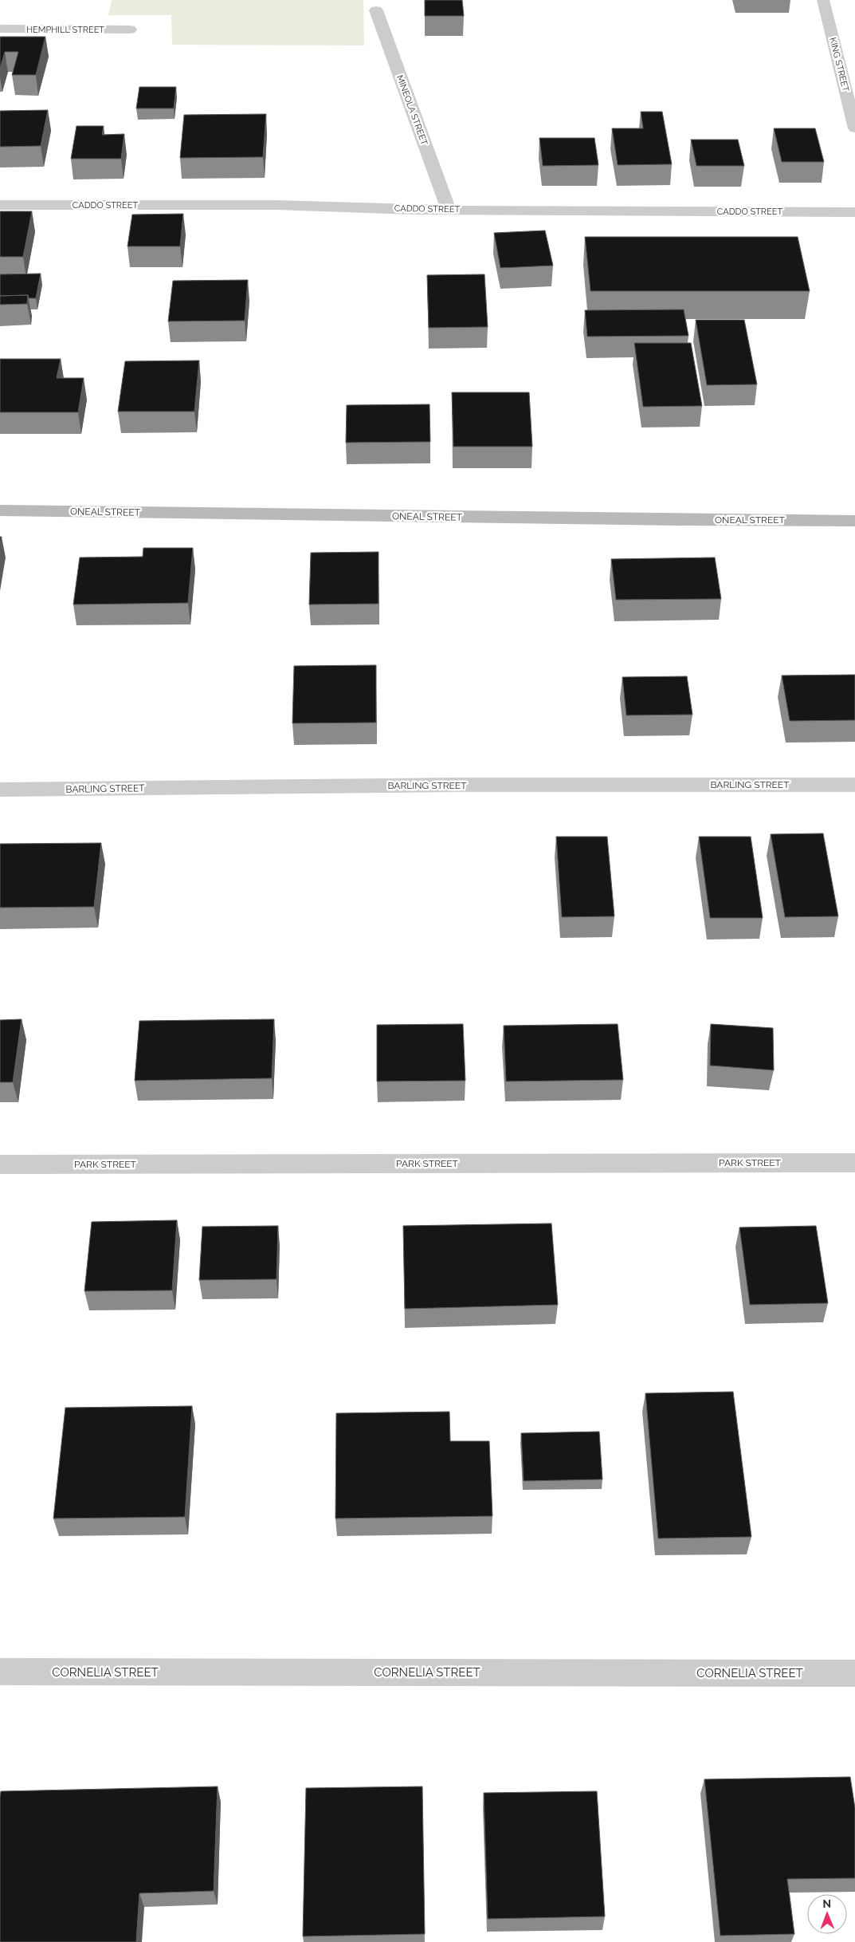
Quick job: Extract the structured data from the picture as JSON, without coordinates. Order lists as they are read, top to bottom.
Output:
{
  "streets": {
    "street": [
      "HEMPHILL STREET",
      "KING STREET",
      "MINEOLA STREET",
      "CADDO STREET",
      "ONEAL STREET",
      "BARLING STREET",
      "PARK STREET",
      "CORNELIA STREET"
    ]
  },
  "crossings": [
    ["MINEOLA STREET", "CADDO STREET"]
  ],
  "north": "top"
}
